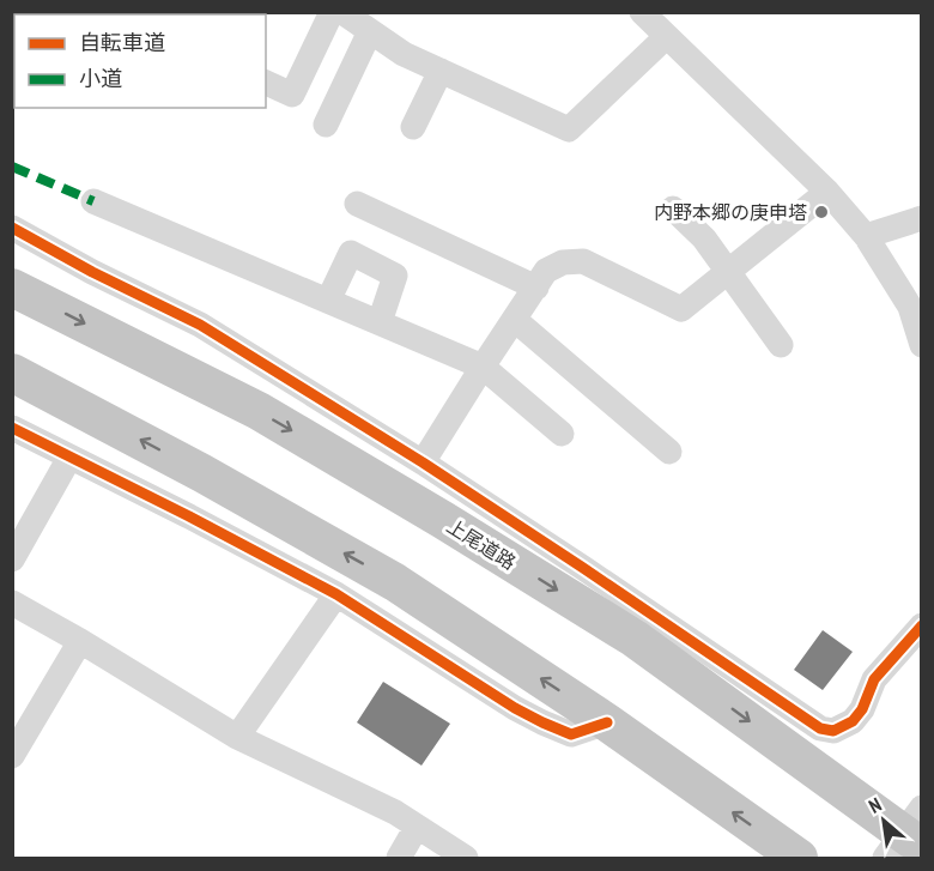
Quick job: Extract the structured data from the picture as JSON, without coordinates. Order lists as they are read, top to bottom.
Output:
{
  "streets": {
    "highway": ["上尾道路"]
  },
  "places": ["内野本郷の庚申塔"],
  "legend": ["自転車道", "小道"],
  "north": "top left"
}
